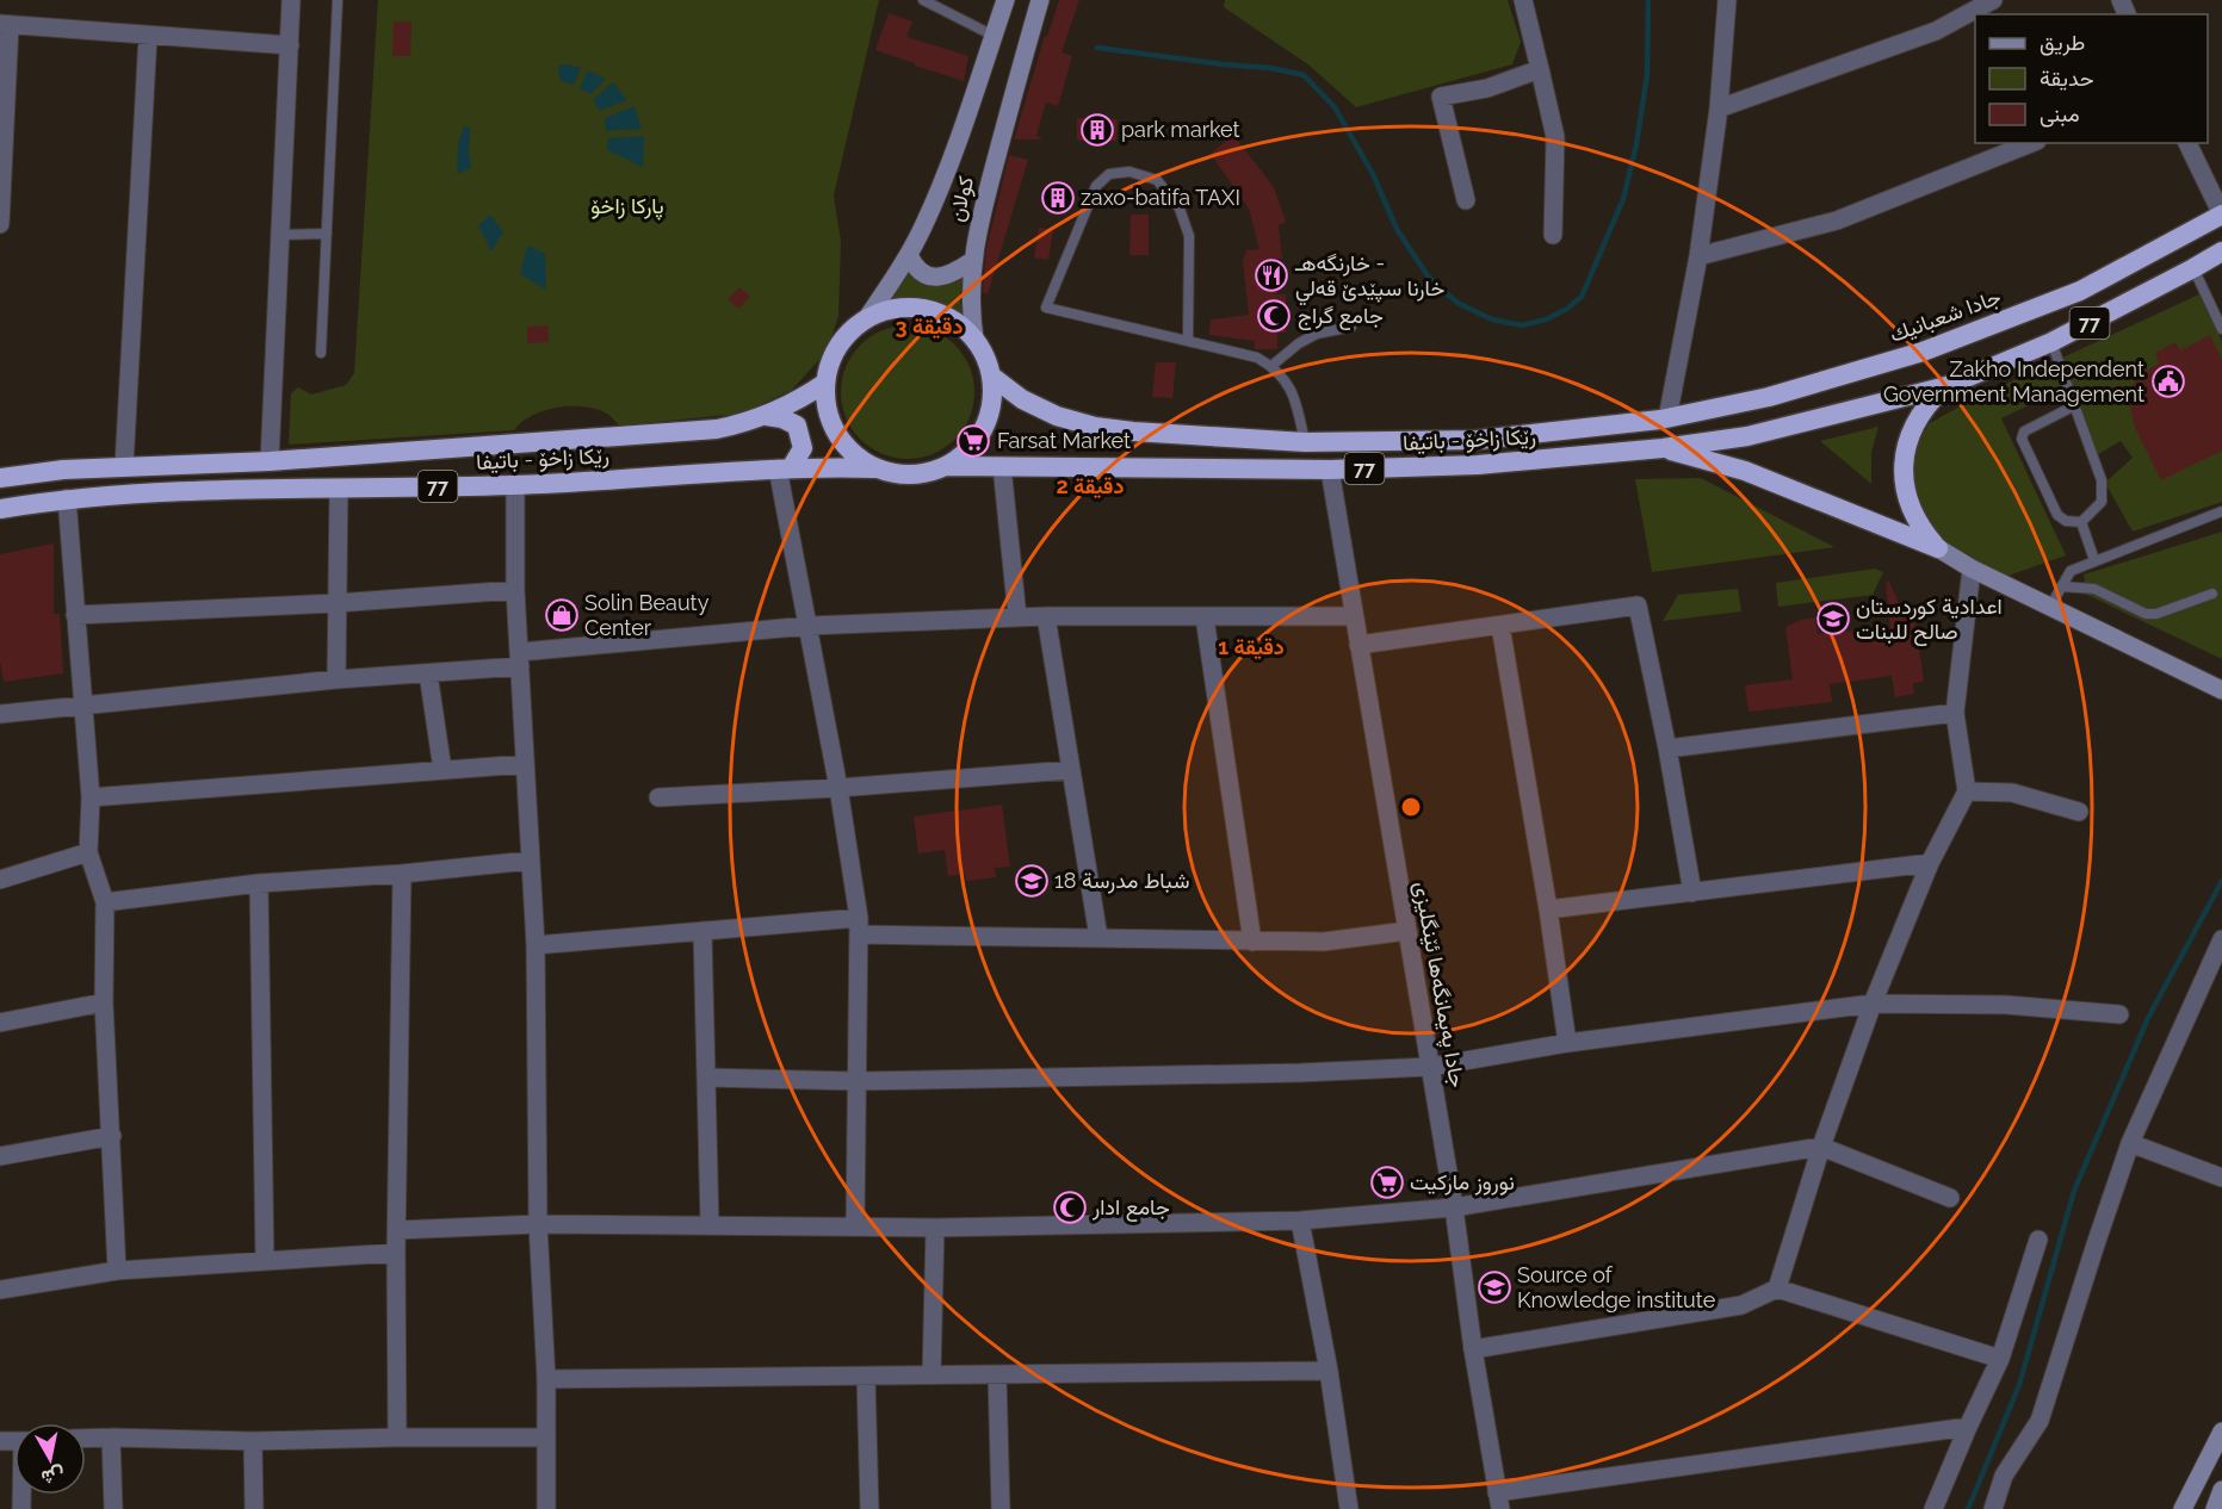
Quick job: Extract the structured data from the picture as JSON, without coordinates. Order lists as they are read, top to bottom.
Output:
{
  "streets": {
    "highway": ["جادا شعبانيك", "77", "رێکا زاخۆ - باتیفا"],
    "main road": ["كولان"],
    "street": ["جادا په‌يمانگه‌ها ئێنگليزى"]
  },
  "crossings": [
    ["كولان", "رێکا زاخۆ - باتیفا"],
    ["جادا شعبانيك", "رێکا زاخۆ - باتیفا"],
    ["77", "رێکا زاخۆ - باتیفا"],
    ["رێکا زاخۆ - باتیفا", "جادا په‌يمانگه‌ها ئێنگليزى"]
  ],
  "parks": ["پارکا زاخۆ"],
  "places": {
    "building": ["park market", "zaxo-batifa TAXI"],
    "restaurant": ["خارنگه‌هـ - خارنا سپێدێ قه‌لي"],
    "mosque": ["جامع گراج", "جامع ادار"],
    "public building": ["Zakho Independent Government Management"],
    "supermarket": ["Farsat Market", "نوروز ماركيت"],
    "shop": ["Solin Beauty Center"],
    "school or university": ["اعدادية كوردستان صالح للبنات", "18 شباط مدرسة", "Source of Knowledge institute"]
  },
  "legend": ["طريق", "حديقة", "مبنى"],
  "north": "bottom",
  "rings": ["3 دقيقة", "2 دقيقة", "1 دقيقة"]
}
